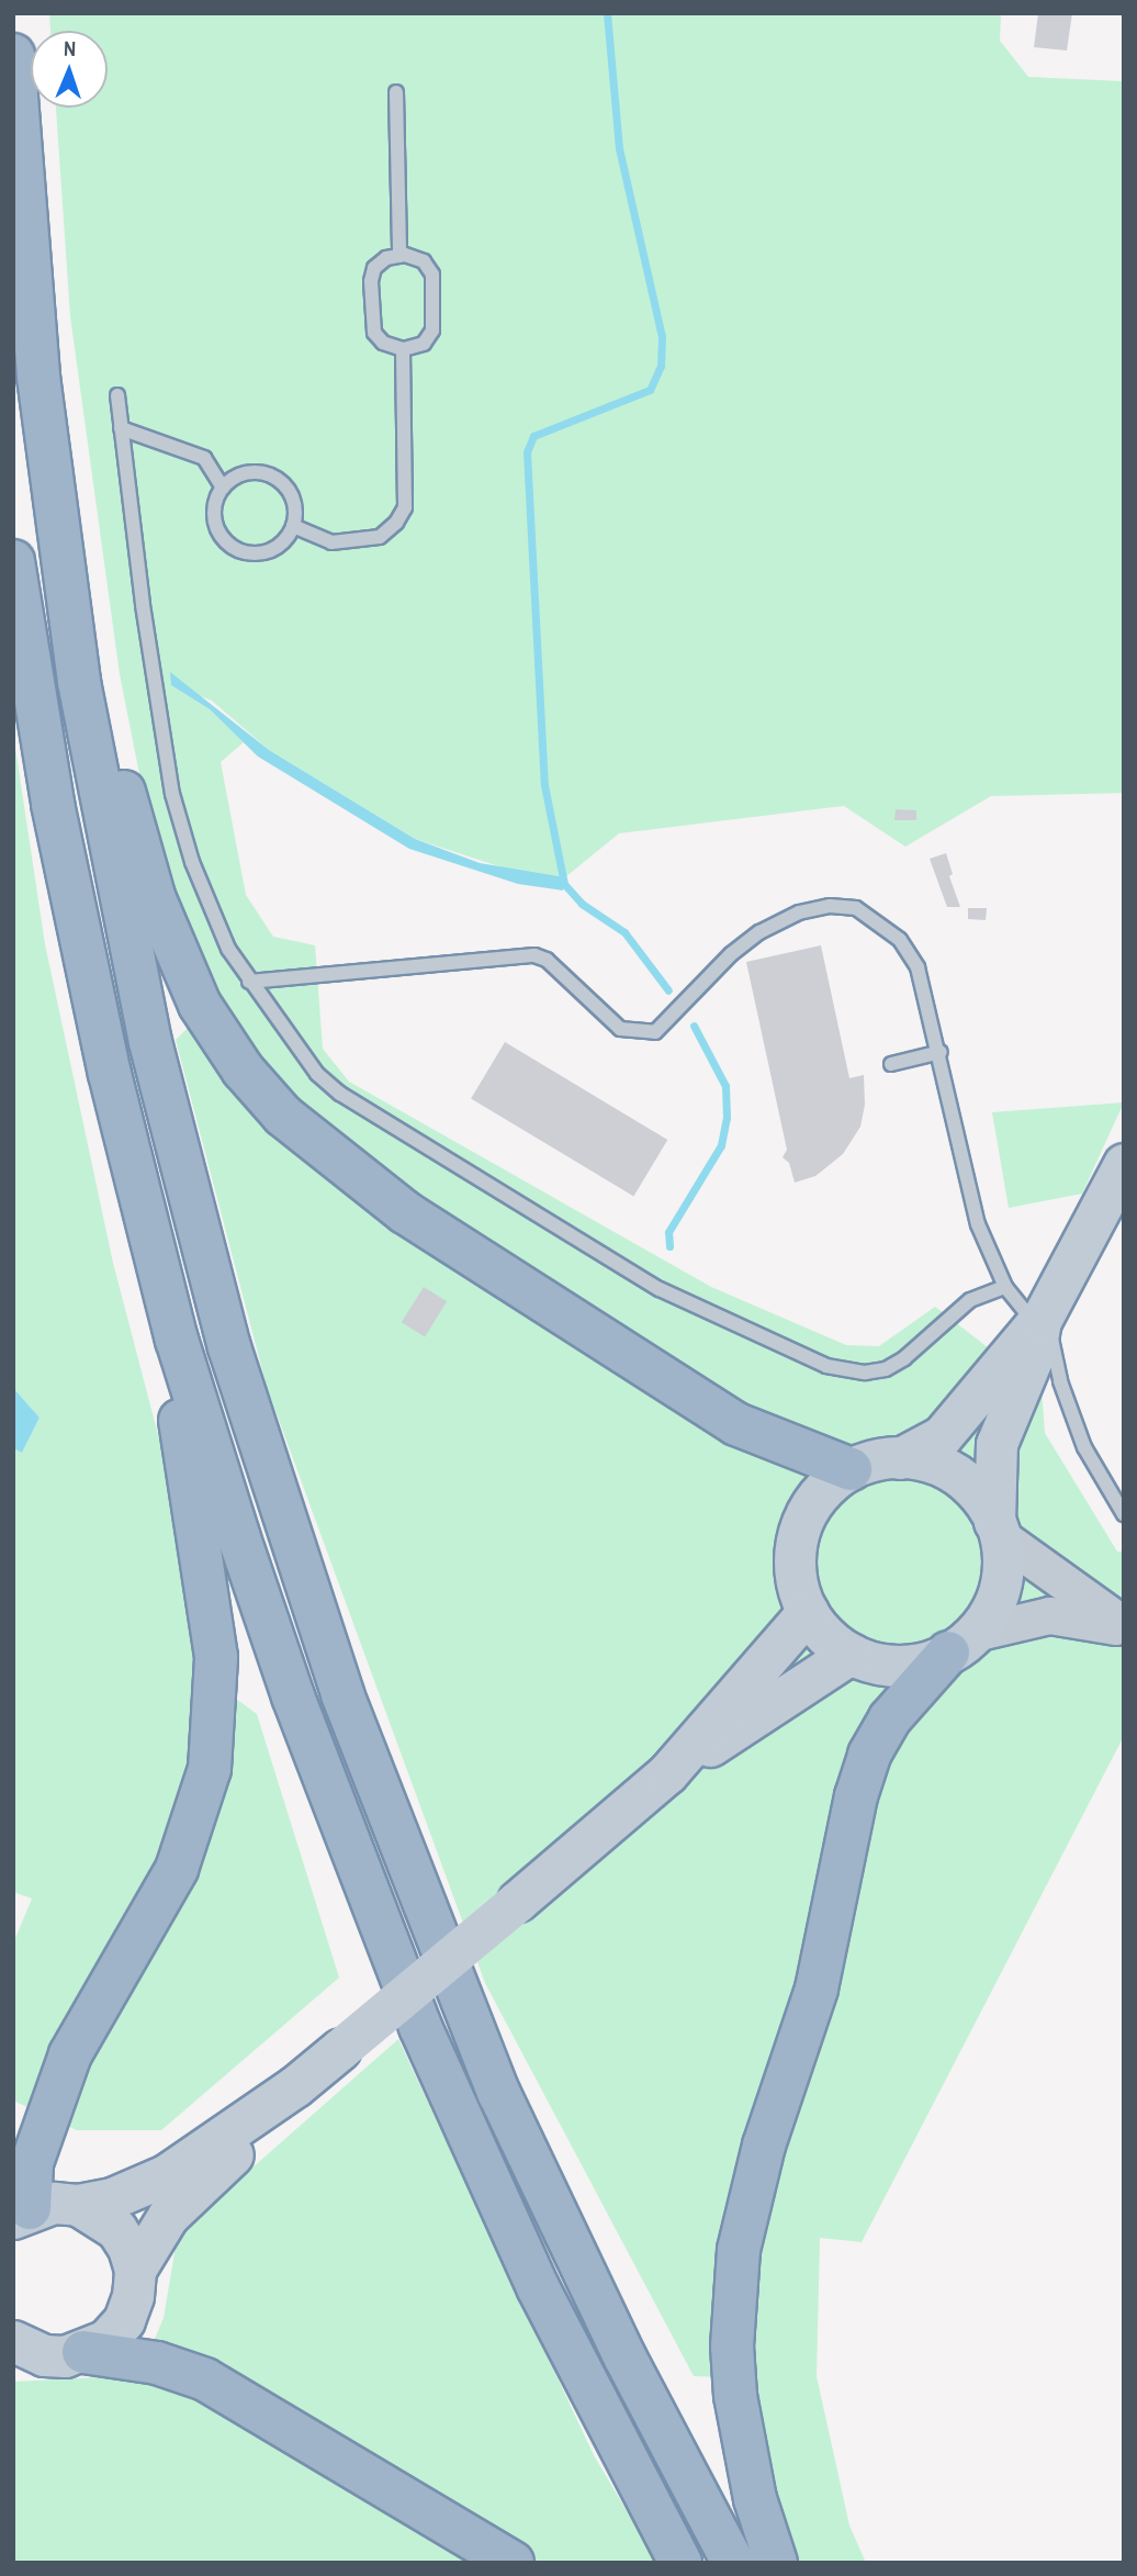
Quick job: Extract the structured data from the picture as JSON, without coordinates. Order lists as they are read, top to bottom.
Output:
{
  "north": "top"
}
